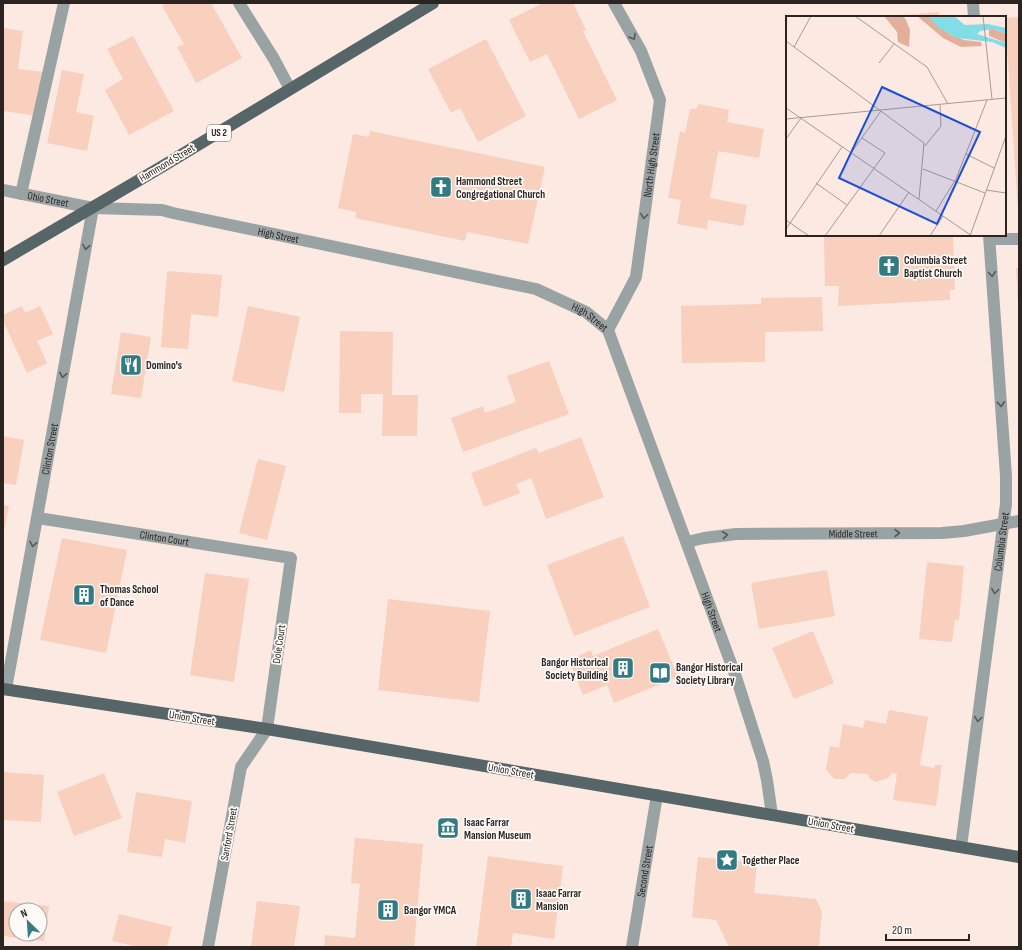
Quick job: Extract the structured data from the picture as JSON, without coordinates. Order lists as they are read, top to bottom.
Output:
{
  "streets": {
    "main road": ["US 2", "Hammond Street", "Union Street"],
    "street": [
      "North High Street",
      "Ohio Street",
      "High Street",
      "Clinton Street",
      "Middle Street",
      "Clinton Court",
      "Columbia Street",
      "Dole Court",
      "Sanford Street",
      "Second Street"
    ]
  },
  "crossings": [
    ["Hammond Street", "Ohio Street"],
    ["Hammond Street", "High Street"],
    ["Hammond Street", "Clinton Street"],
    ["North High Street", "High Street"],
    ["Ohio Street", "High Street"],
    ["Ohio Street", "Clinton Street"],
    ["High Street", "Clinton Street"],
    ["High Street", "Middle Street"],
    ["High Street", "Union Street"],
    ["Clinton Street", "Clinton Court"],
    ["Clinton Street", "Union Street"],
    ["Middle Street", "Columbia Street"],
    ["Clinton Court", "Dole Court"],
    ["Columbia Street", "Union Street"],
    ["Dole Court", "Union Street"],
    ["Dole Court", "Sanford Street"],
    ["Union Street", "Sanford Street"],
    ["Union Street", "Second Street"]
  ],
  "one_way": [
    "North High Street",
    "Clinton Street",
    "Middle Street",
    "Columbia Street"
  ],
  "places": {
    "church": ["Hammond Street Congregational Church", "Columbia Street Baptist Church"],
    "restaurant": ["Domino's"],
    "building": [
      "Thomas School of Dance",
      "Bangor Historical Society Building",
      "Isaac Farrar Mansion",
      "Bangor YMCA"
    ],
    "library": ["Bangor Historical Society Library"],
    "museum": ["Isaac Farrar Mansion Museum"],
    "place": ["Together Place"]
  },
  "scale_bar": "20 m",
  "north": "top left"
}
